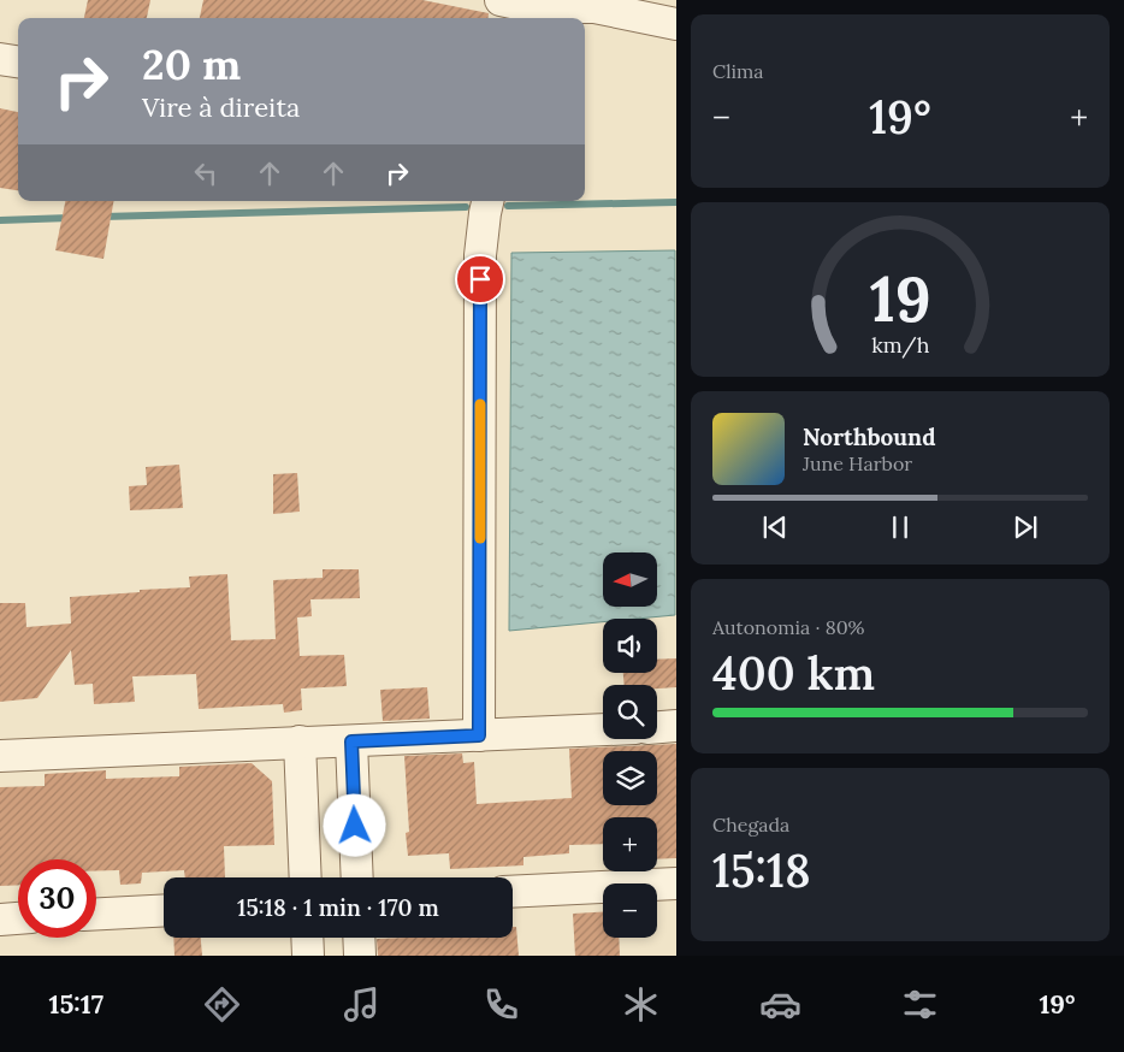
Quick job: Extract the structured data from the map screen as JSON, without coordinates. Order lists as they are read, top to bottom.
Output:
{
  "north": "left",
  "page": {
    "tile": [
      "Clima",
      ["Autonomia · 80%", "400 km"],
      ["Chegada", "15:18"]
    ],
    "turn": ["20 m", "Vire à direita"],
    "heat": ["−", "19°", "+"],
    "song": ["Northbound", "June Harbor"],
    "map_buttons": ["+", "−"],
    "limit": "30",
    "trip": "15:18 · 1 min · 170 m",
    "tabs": ["15:17", "19°"],
    "gauge": ["19", "km/h"]
  }
}
